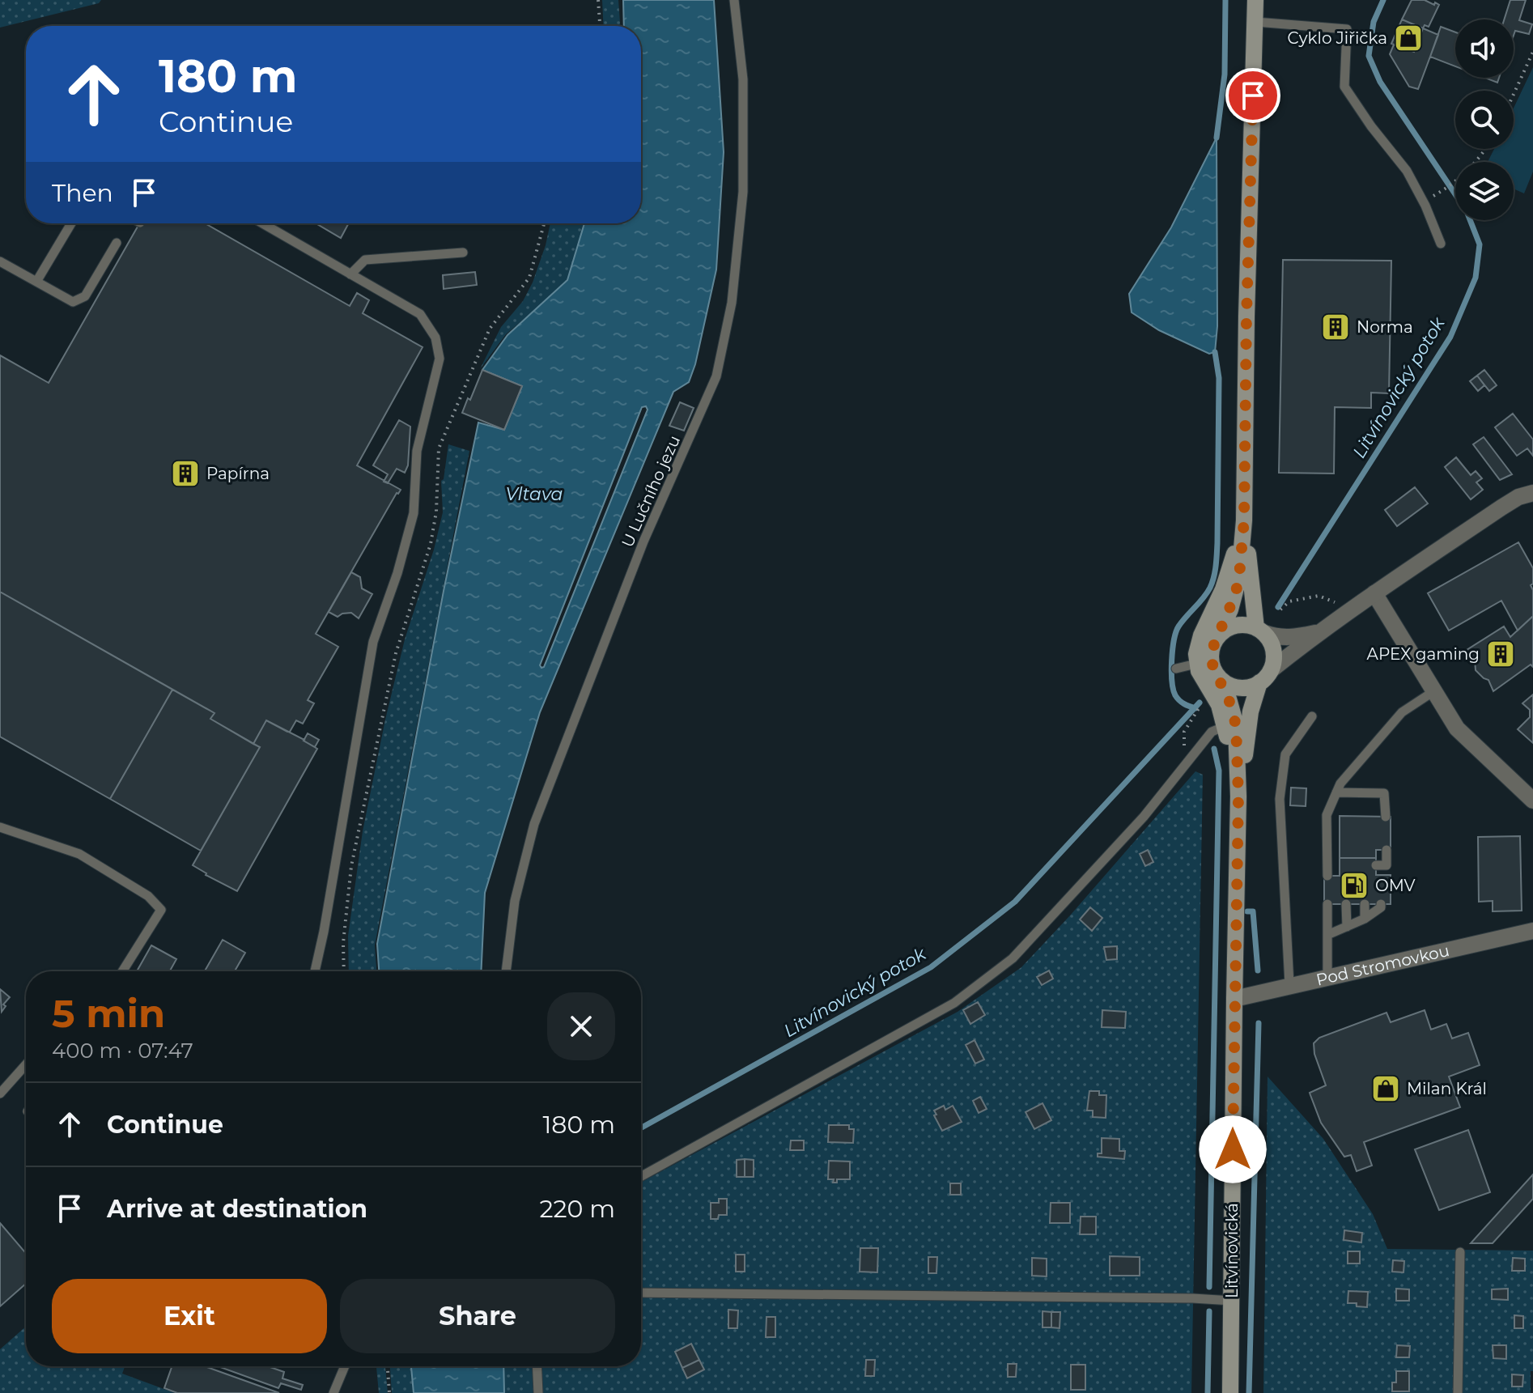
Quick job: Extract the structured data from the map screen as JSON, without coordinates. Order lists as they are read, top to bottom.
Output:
{
  "streets": {
    "main road": ["Litvínovická"],
    "street": ["Pod Stromovkou"],
    "lane": ["U Lučního jezu"]
  },
  "crossings": [
    ["Pod Stromovkou", "Litvínovická"]
  ],
  "water": ["Litvínovický potok", "Vltava"],
  "places": {
    "shop": ["Cyklo Jiřička", "Milan Král"],
    "building": ["Norma", "Papírna", "APEX gaming"],
    "fuel station": ["OMV"]
  },
  "page": {
    "turn": ["180 m", "Continue"],
    "then": "Then",
    "heading": ["5 min", "400 m · 07:47"],
    "list": [
      {
        "name": "Continue",
        "value": "180 m"
      },
      {
        "name": "Arrive at destination",
        "value": "220 m"
      }
    ],
    "buttons": ["Exit", "Share"]
  }
}
